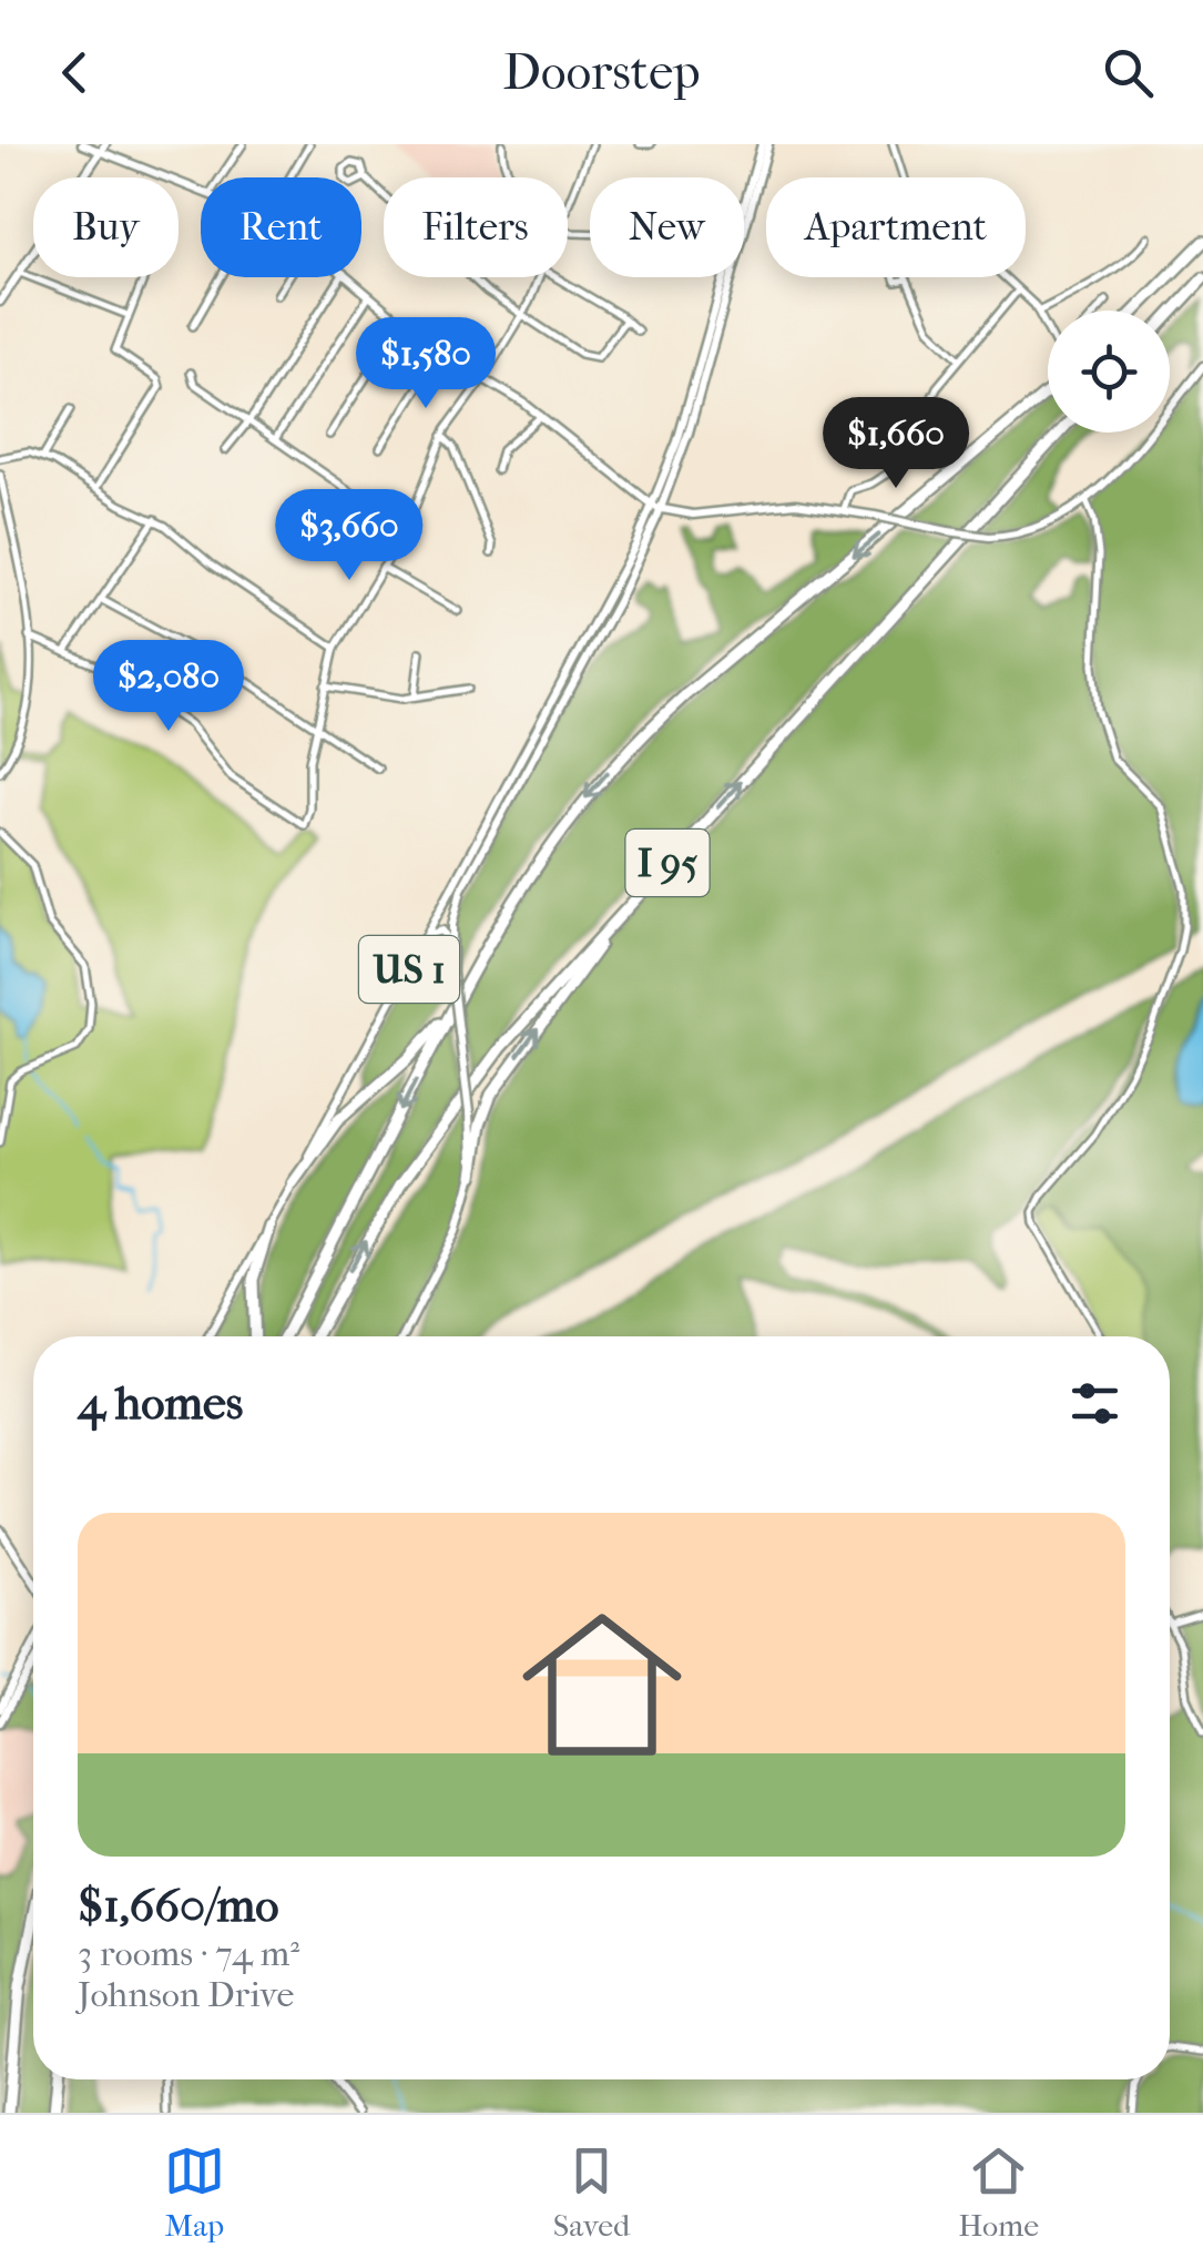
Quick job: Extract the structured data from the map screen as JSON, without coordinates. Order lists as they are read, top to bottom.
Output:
{
  "streets": {
    "highway": ["I 95"],
    "main road": ["US 1"]
  },
  "page": {
    "header": "Doorstep",
    "chip": [
      "Buy",
      "Rent",
      "Filters",
      "New",
      "Apartment"
    ],
    "price": [
      "$1,580",
      "$1,660",
      "$3,660",
      "$2,080"
    ],
    "heading": "4 homes",
    "list": [
      {
        "name": "$1,660/mo",
        "note": "3 rooms · 74 m² · Johnson Drive"
      }
    ],
    "tabs": ["Map", "Saved", "Home"]
  }
}
